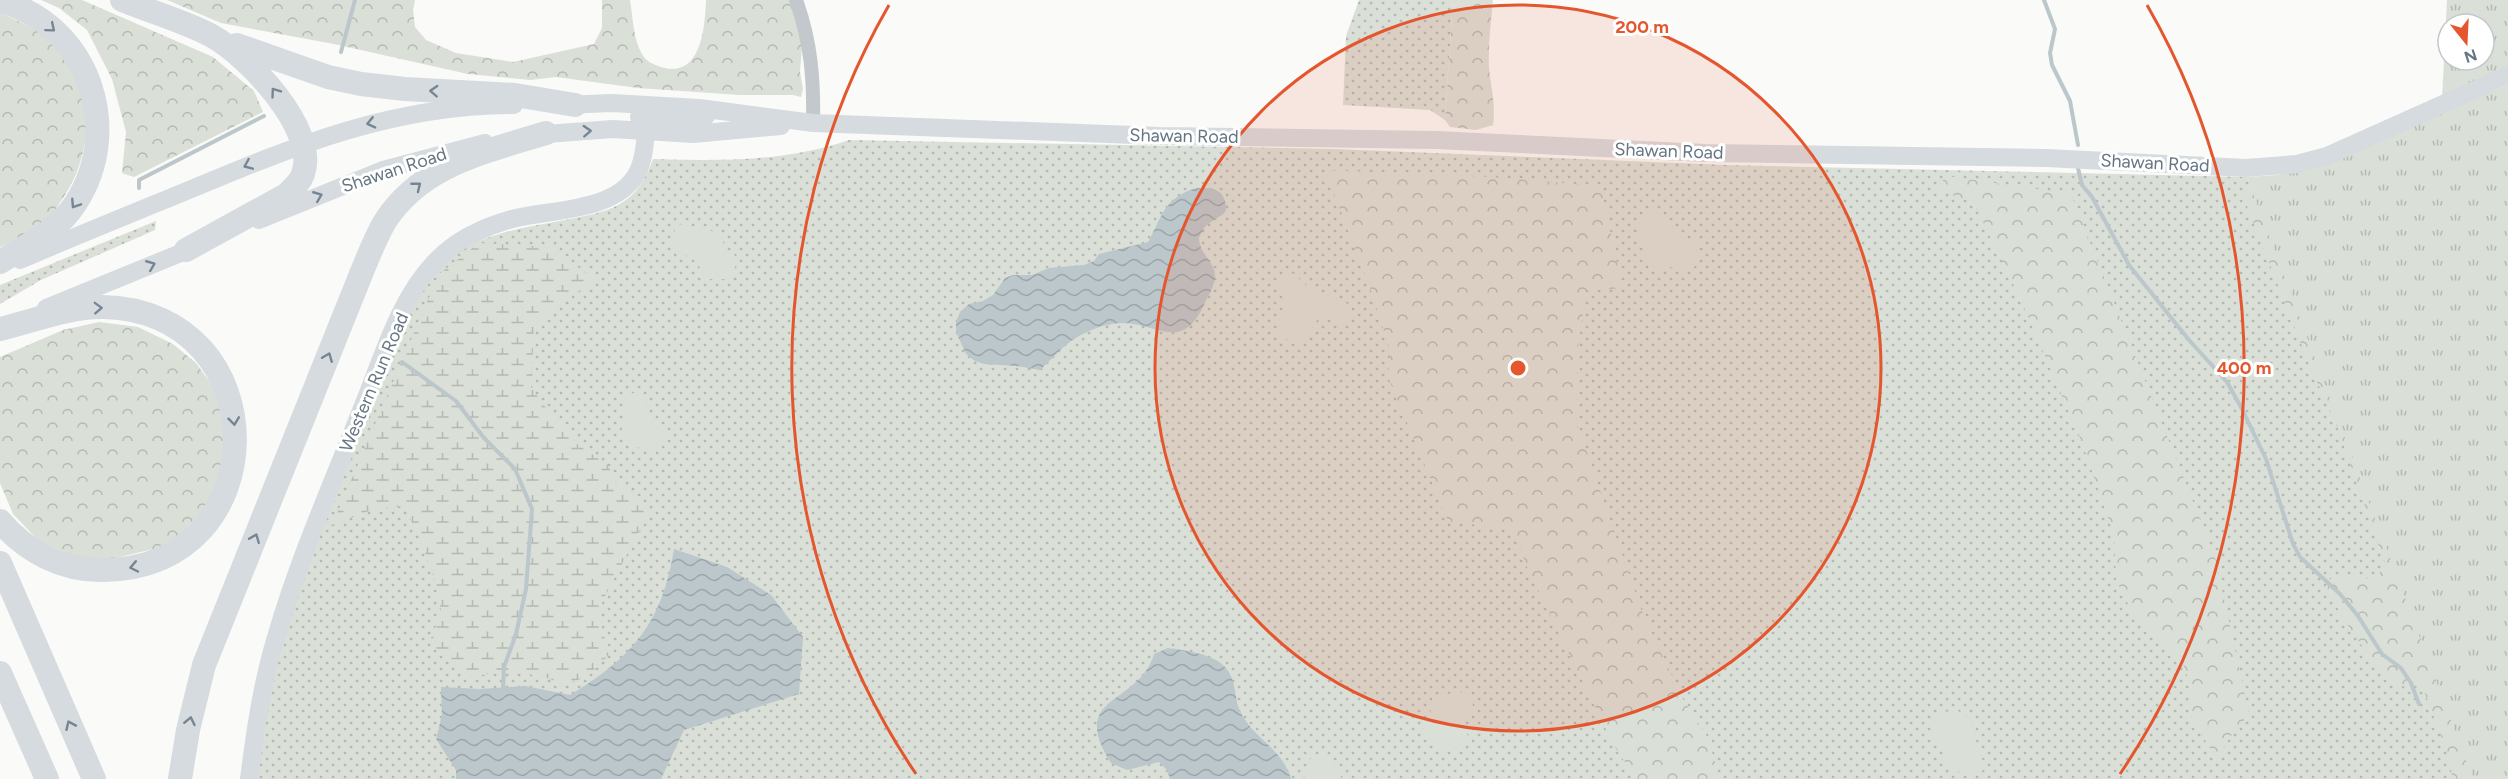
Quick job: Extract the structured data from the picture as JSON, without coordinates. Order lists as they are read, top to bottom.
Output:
{
  "streets": {
    "main road": ["Shawan Road", "Western Run Road"]
  },
  "crossings": [
    ["Shawan Road", "Western Run Road"]
  ],
  "north": "bottom",
  "rings": ["200 m", "400 m"]
}
